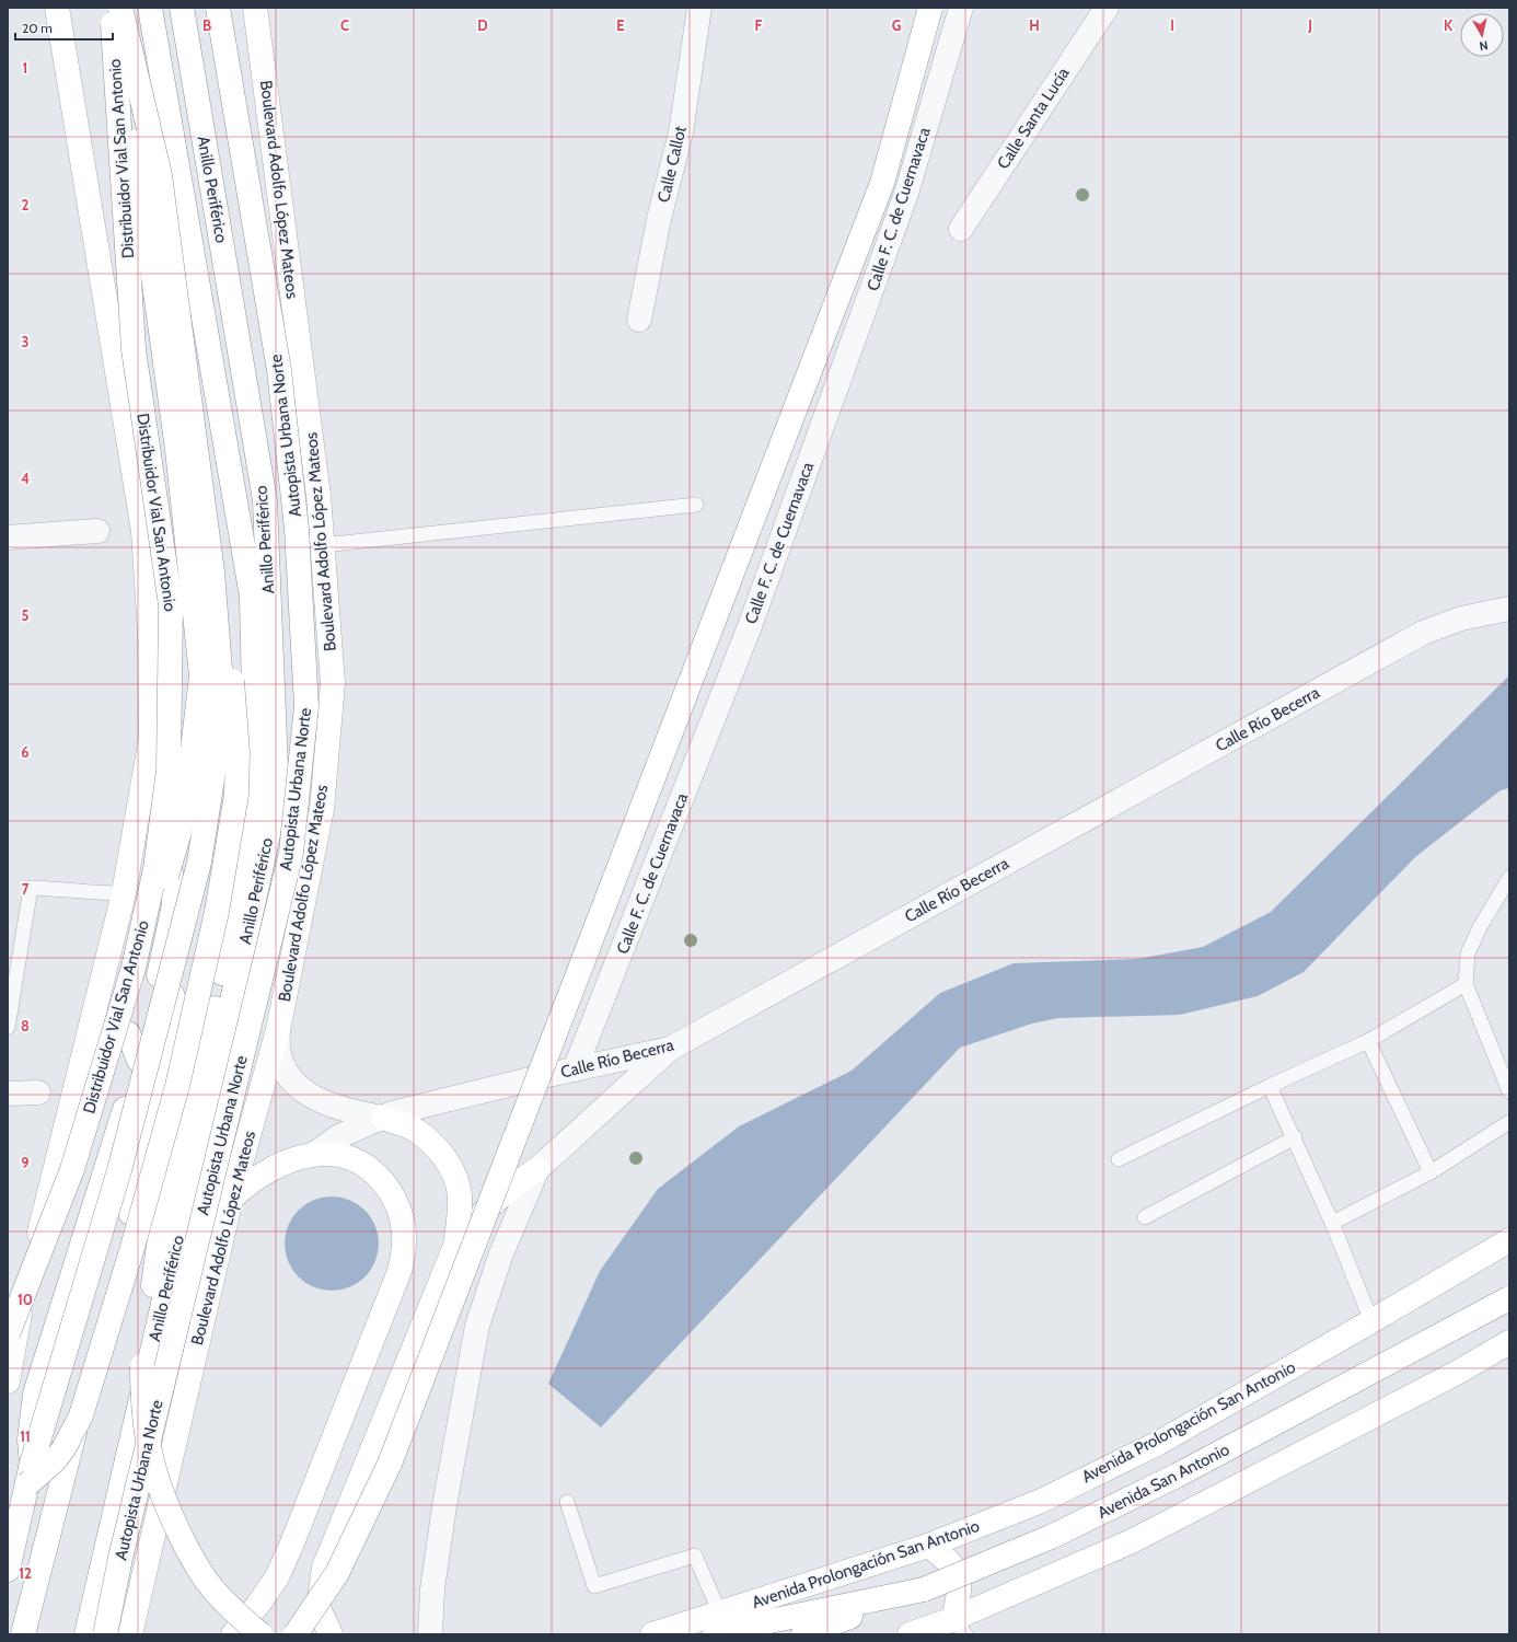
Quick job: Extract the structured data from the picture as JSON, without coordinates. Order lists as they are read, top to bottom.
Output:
{
  "streets": {
    "main road": [
      "Distribuidor Vial San Antonio",
      "Anillo Periférico",
      "Boulevard Adolfo López Mateos",
      "Autopista Urbana Norte",
      "Avenida Prolongación San Antonio",
      "Avenida San Antonio"
    ],
    "street": [
      "Calle Santa Lucía",
      "Calle Callot",
      "Calle F. C. de Cuernavaca",
      "Calle Río Becerra"
    ]
  },
  "crossings": [
    ["Boulevard Adolfo López Mateos", "Calle Río Becerra"],
    ["Calle F. C. de Cuernavaca", "Calle Río Becerra"]
  ],
  "scale_bar": "20 m",
  "north": "bottom",
  "grid": {
    "columns": [
      "B",
      "C",
      "D",
      "E",
      "F",
      "G",
      "H",
      "I",
      "J",
      "K"
    ],
    "rows": [
      "1",
      "2",
      "3",
      "4",
      "5",
      "6",
      "7",
      "8",
      "9",
      "10",
      "11",
      "12"
    ]
  }
}
